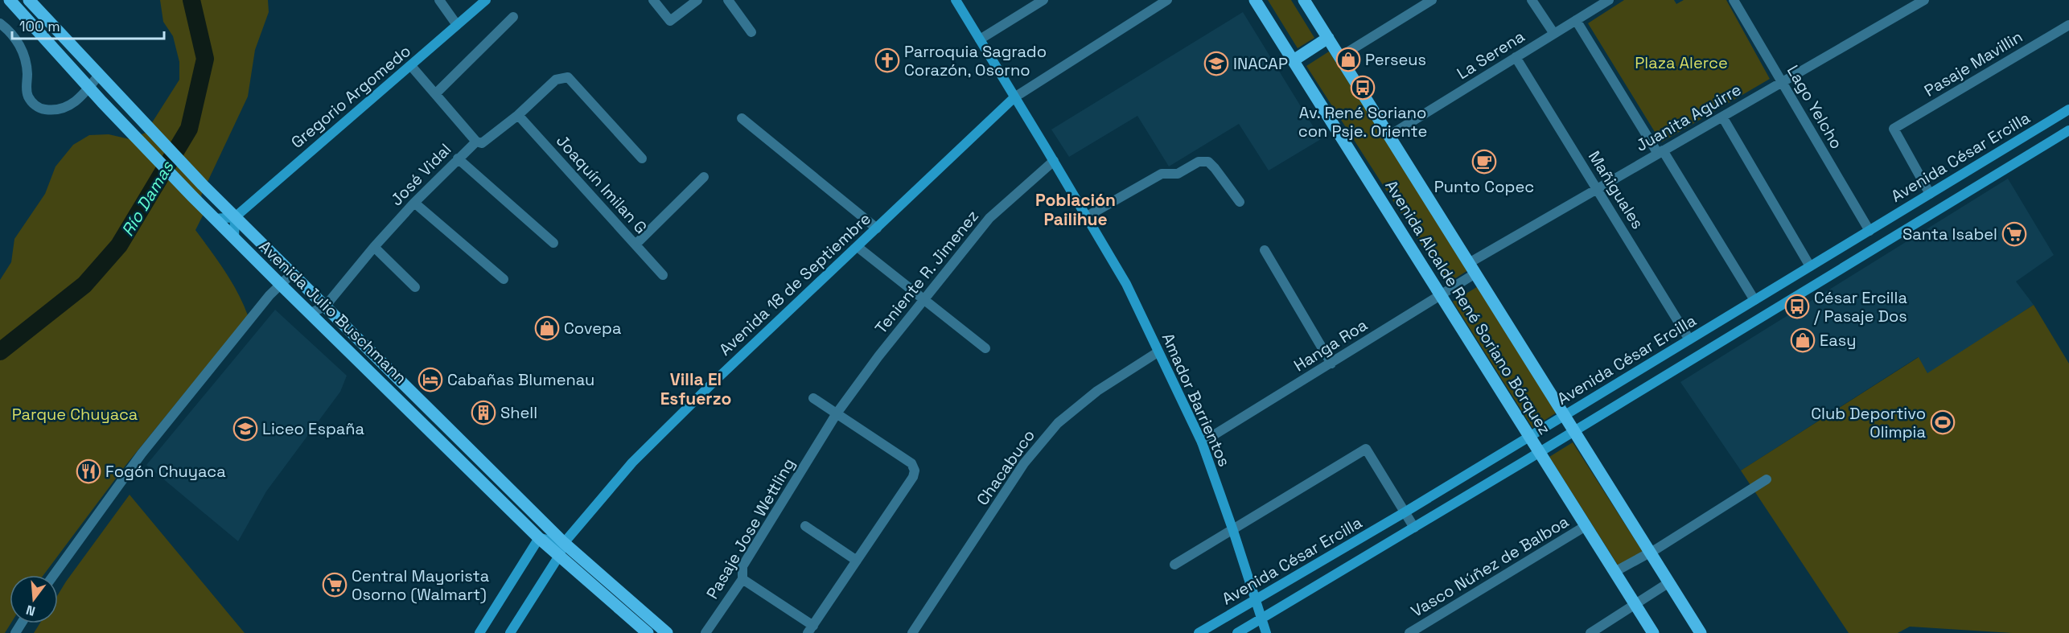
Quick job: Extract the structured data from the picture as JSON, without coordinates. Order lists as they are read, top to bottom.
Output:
{
  "streets": {
    "main road": [
      "Gregorio Argomedo",
      "Avenida César Ercilla",
      "Avenida 18 de Septiembre",
      "Avenida Alcalde René Soriano Bórquez",
      "Avenida Julio Buschmann",
      "Amador Barrientos"
    ],
    "street": [
      "La Serena",
      "Pasaje Mavillin",
      "Lago Yelcho",
      "Juanita Aguirre",
      "José Vidal",
      "Joaquín Imilan G",
      "Mañiguales",
      "Teniente R. Jimenez",
      "Hanga Roa",
      "Chacabuco",
      "Pasaje Jose Wettling",
      "Vasco Núñez de Balboa"
    ]
  },
  "crossings": [
    ["La Serena", "Mañiguales"],
    ["La Serena", "Avenida Alcalde René Soriano Bórquez"],
    ["Pasaje Mavillin", "Avenida César Ercilla"],
    ["Gregorio Argomedo", "Avenida Julio Buschmann"],
    ["Lago Yelcho", "Juanita Aguirre"],
    ["Lago Yelcho", "Avenida César Ercilla"],
    ["Juanita Aguirre", "Mañiguales"],
    ["Juanita Aguirre", "Avenida Alcalde René Soriano Bórquez"],
    ["Juanita Aguirre", "Hanga Roa"],
    ["Avenida César Ercilla", "Mañiguales"],
    ["Avenida César Ercilla", "Avenida Alcalde René Soriano Bórquez"],
    ["Avenida César Ercilla", "Amador Barrientos"],
    ["José Vidal", "Joaquín Imilan G"],
    ["José Vidal", "Avenida Julio Buschmann"],
    ["Teniente R. Jimenez", "Amador Barrientos"],
    ["Teniente R. Jimenez", "Pasaje Jose Wettling"],
    ["Avenida 18 de Septiembre", "Avenida Julio Buschmann"],
    ["Avenida 18 de Septiembre", "Amador Barrientos"],
    ["Avenida Alcalde René Soriano Bórquez", "Hanga Roa"],
    ["Avenida Alcalde René Soriano Bórquez", "Vasco Núñez de Balboa"],
    ["Hanga Roa", "Amador Barrientos"],
    ["Amador Barrientos", "Chacabuco"]
  ],
  "districts": ["Población Pailihue", "Villa El Esfuerzo"],
  "water": ["Río Damas"],
  "parks": ["Plaza Alerce", "Parque Chuyaca"],
  "places": {
    "shop": ["Perseus", "Covepa", "Easy"],
    "church": ["Parroquia Sagrado Corazón, Osorno"],
    "school or university": ["INACAP", "Liceo España"],
    "bus stop": ["Av. René Soriano con Psje. Oriente", "César Ercilla / Pasaje Dos"],
    "cafe": ["Punto Copec"],
    "supermarket": ["Santa Isabel", "Central Mayorista Osorno (Walmart)"],
    "hotel": ["Cabañas Blumenau"],
    "building": ["Shell"],
    "sports": ["Club Deportivo Olimpia"],
    "restaurant": ["Fogón Chuyaca"]
  },
  "scale_bar": "100 m",
  "north": "bottom"
}
